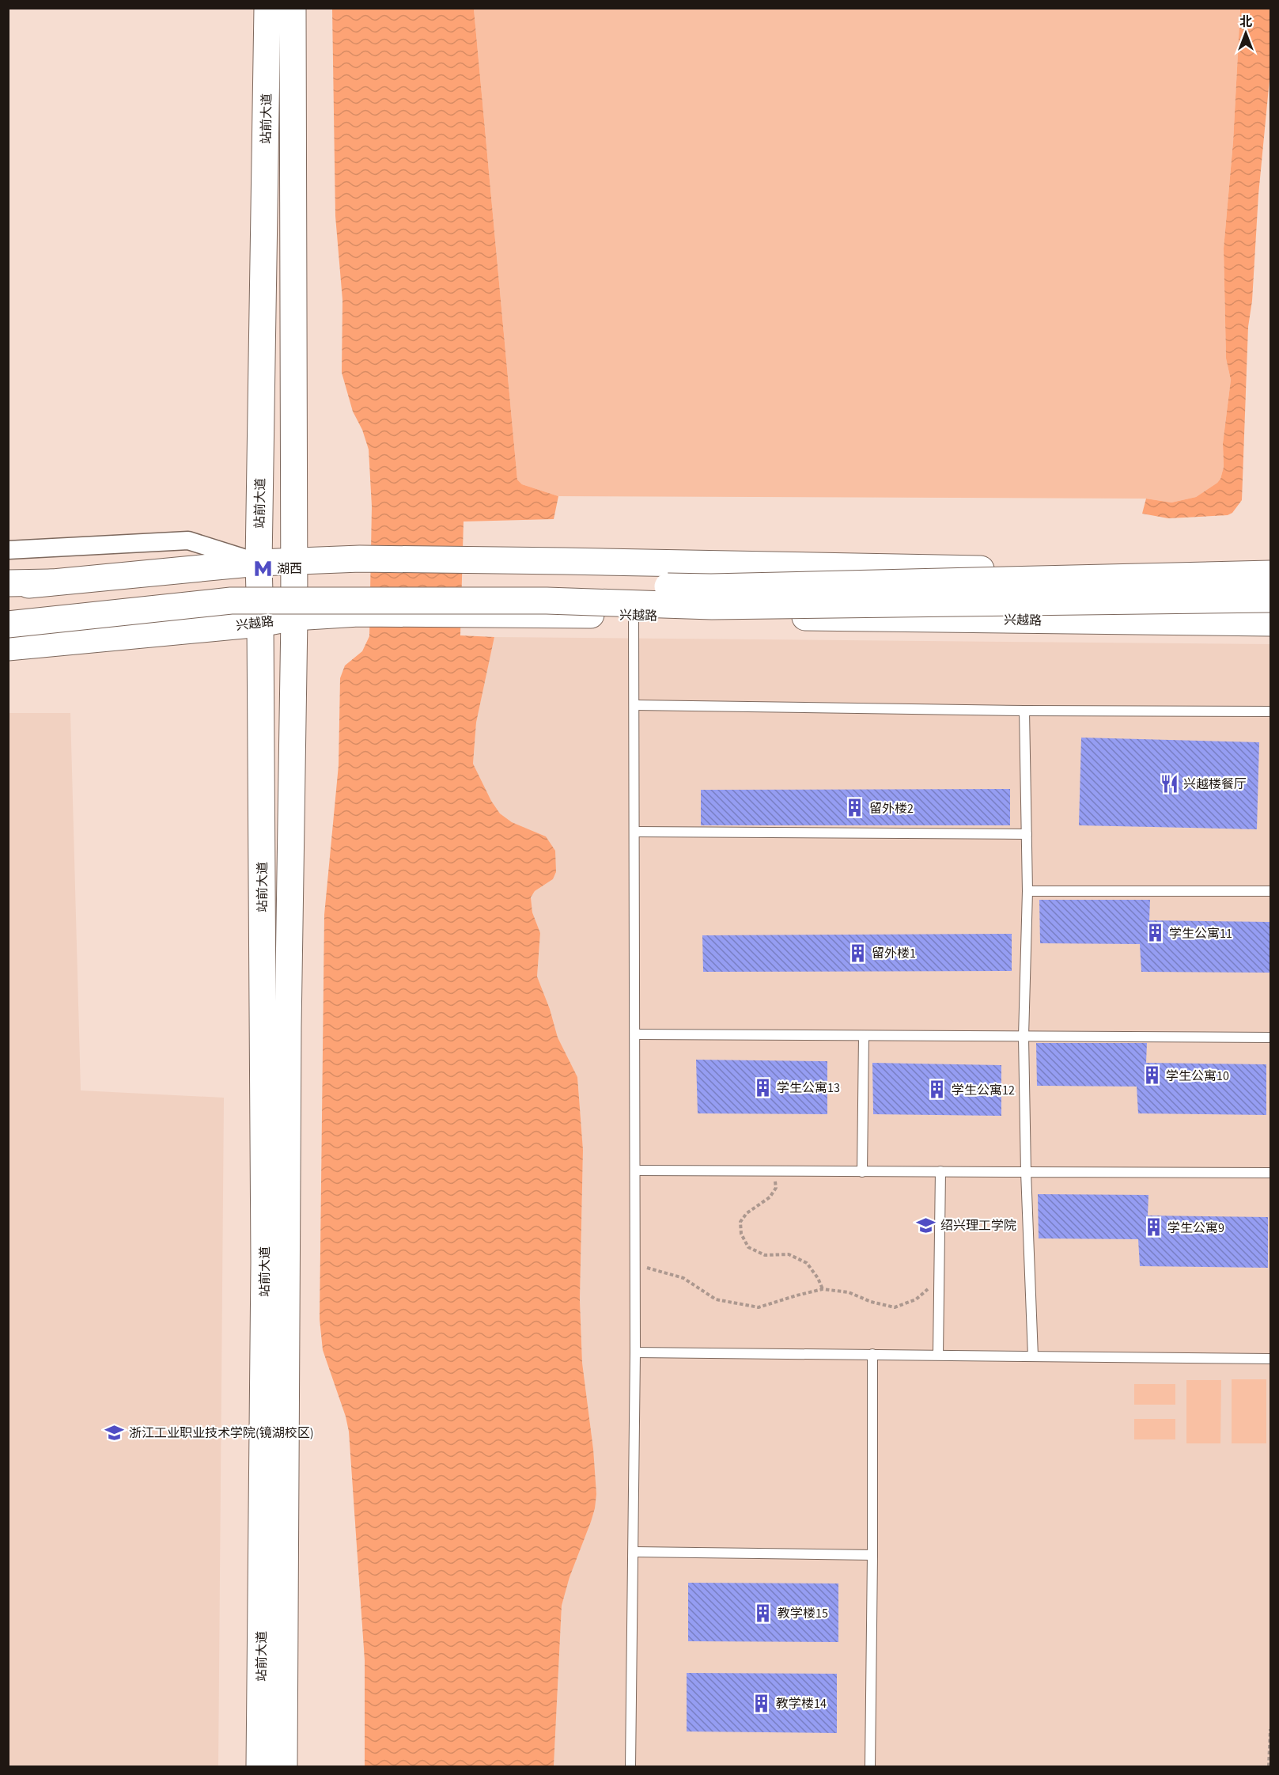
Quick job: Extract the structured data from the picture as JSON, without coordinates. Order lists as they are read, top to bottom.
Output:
{
  "streets": {
    "main road": ["站前大道", "兴越路"]
  },
  "crossings": [
    ["站前大道", "兴越路"]
  ],
  "places": {
    "metro station": ["湖西"],
    "restaurant": ["兴越楼餐厅"],
    "building": [
      "留外楼2",
      "学生公寓11",
      "留外楼1",
      "学生公寓10",
      "学生公寓13",
      "学生公寓12",
      "学生公寓9",
      "教学楼15",
      "教学楼14"
    ],
    "school or university": ["绍兴理工学院", "浙江工业职业技术学院(镜湖校区)"]
  },
  "north": "top"
}
